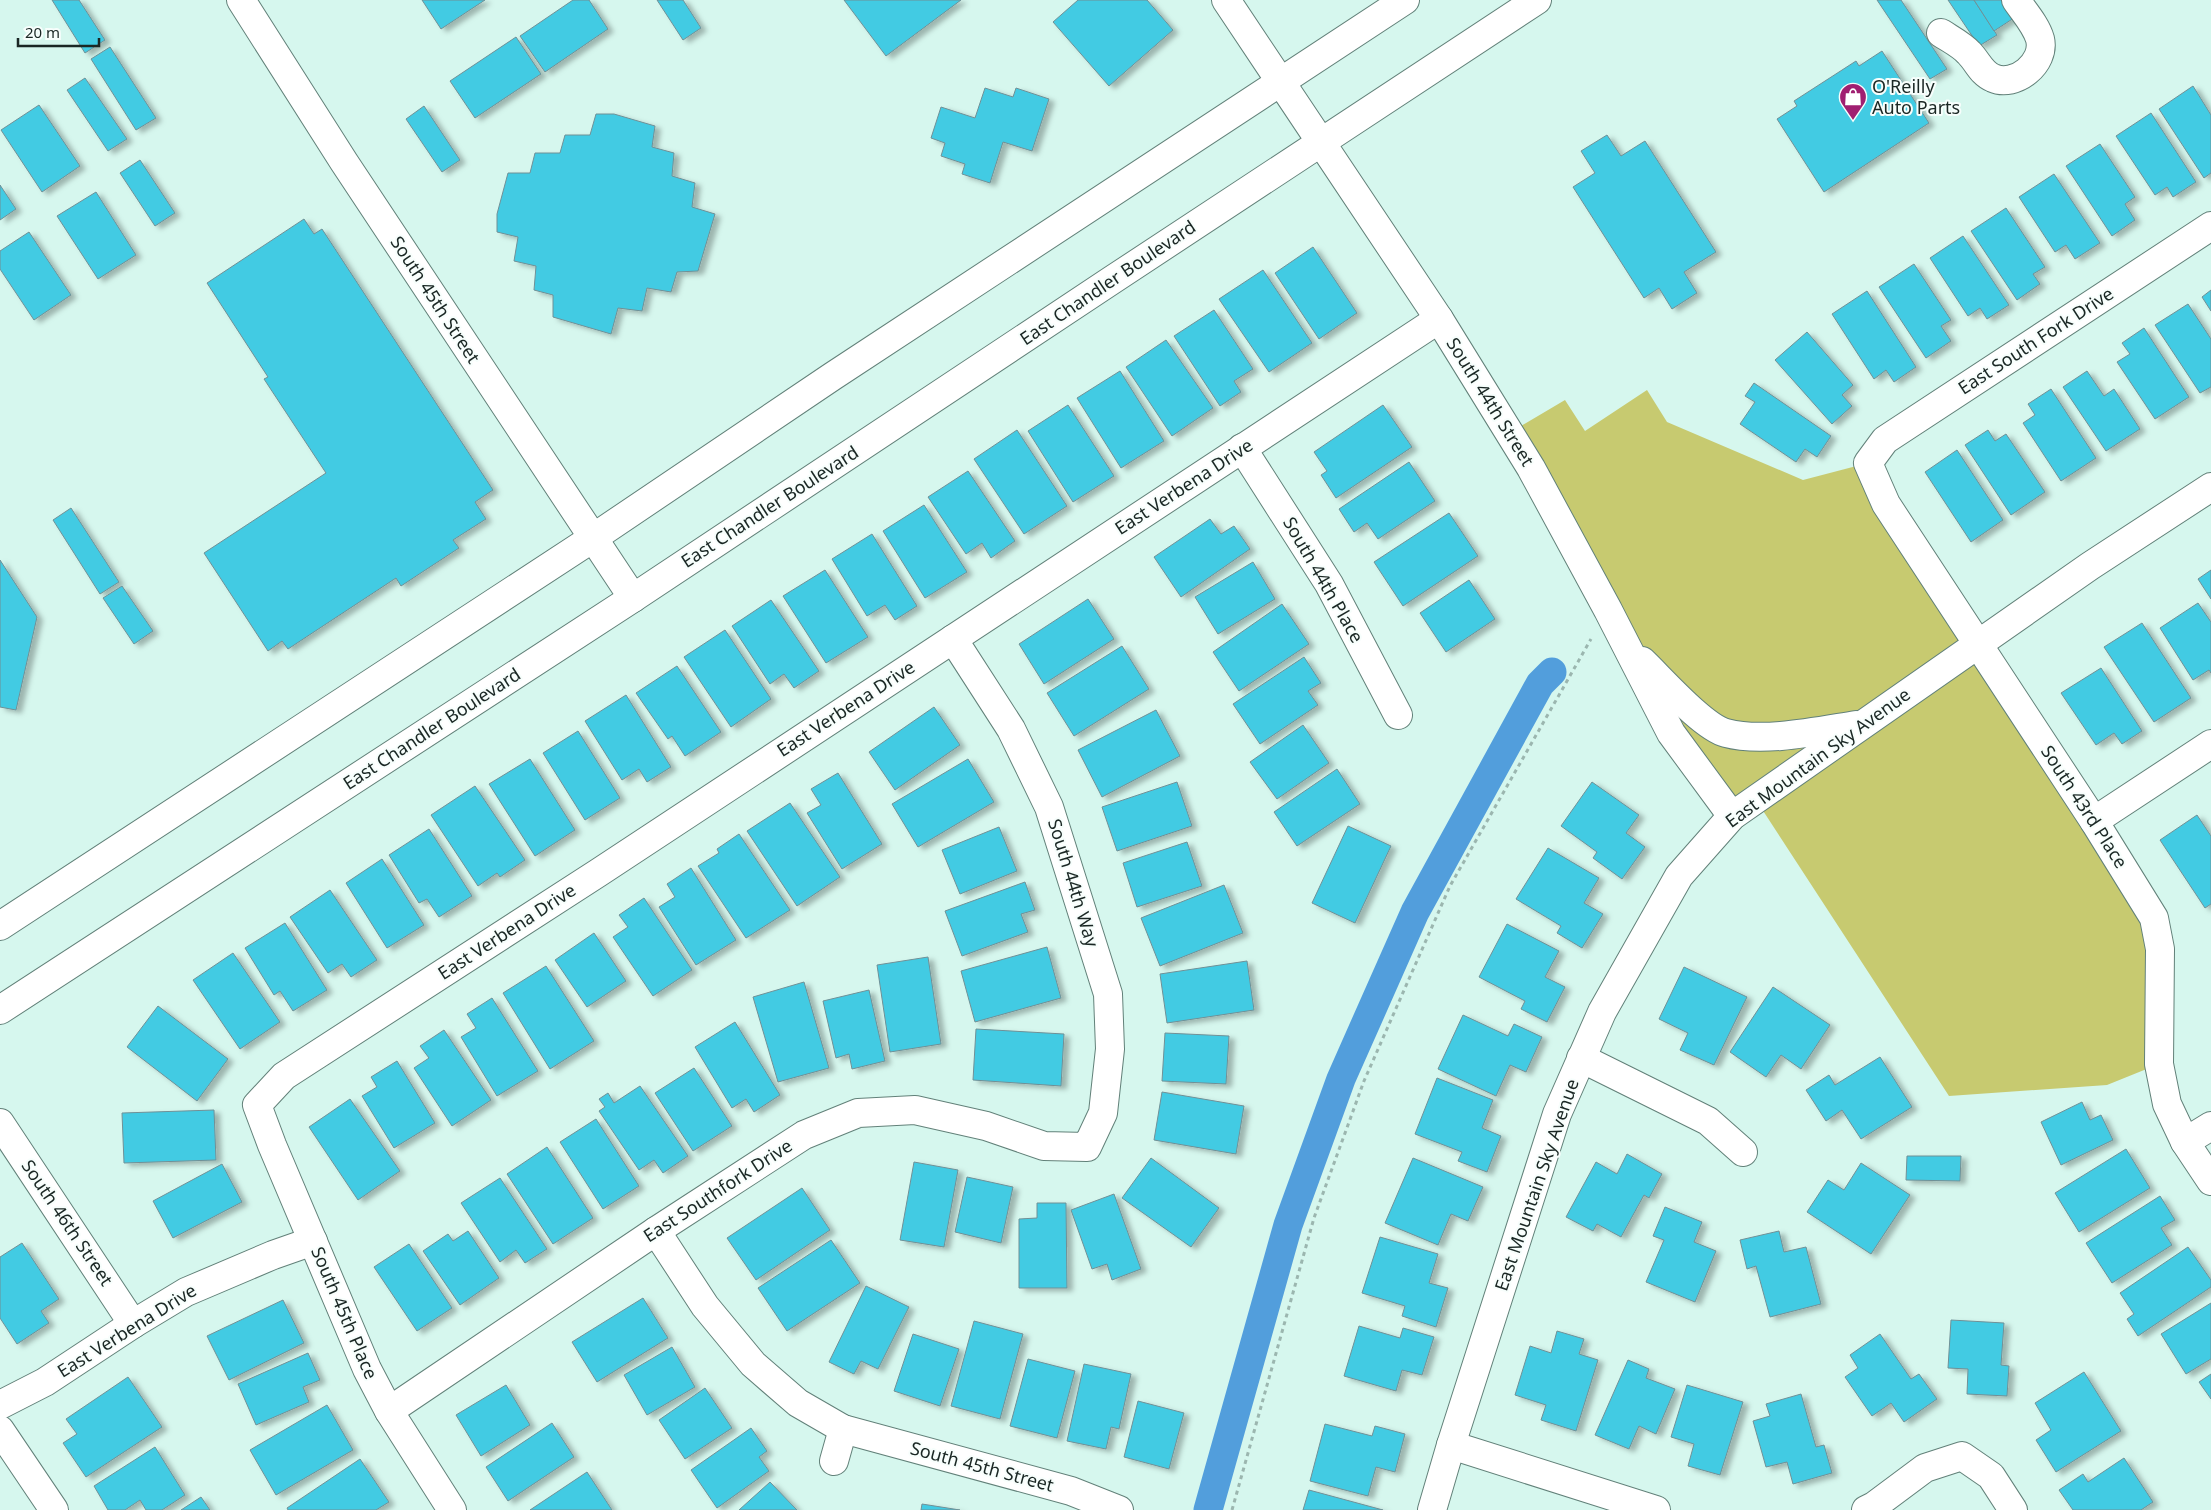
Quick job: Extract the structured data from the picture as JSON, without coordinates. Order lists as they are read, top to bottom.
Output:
{
  "streets": {
    "street": [
      "East Chandler Boulevard",
      "South 45th Street",
      "East South Fork Drive",
      "South 44th Street",
      "East Verbena Drive",
      "South 44th Place",
      "East Mountain Sky Avenue",
      "South 43rd Place",
      "South 44th Way",
      "East Southfork Drive",
      "South 46th Street",
      "South 45th Place"
    ]
  },
  "crossings": [
    ["East Chandler Boulevard", "South 45th Street"],
    ["East Chandler Boulevard", "South 44th Street"],
    ["South 45th Street", "East Southfork Drive"],
    ["East South Fork Drive", "South 43rd Place"],
    ["South 44th Street", "East Verbena Drive"],
    ["South 44th Street", "East Mountain Sky Avenue"],
    ["East Verbena Drive", "South 44th Place"],
    ["East Verbena Drive", "South 44th Way"],
    ["East Verbena Drive", "South 46th Street"],
    ["East Verbena Drive", "South 45th Place"],
    ["East Mountain Sky Avenue", "South 43rd Place"],
    ["South 44th Way", "East Southfork Drive"],
    ["East Southfork Drive", "South 45th Place"]
  ],
  "places": {
    "shop": ["O'Reilly Auto Parts"]
  },
  "scale_bar": "20 m"
}
